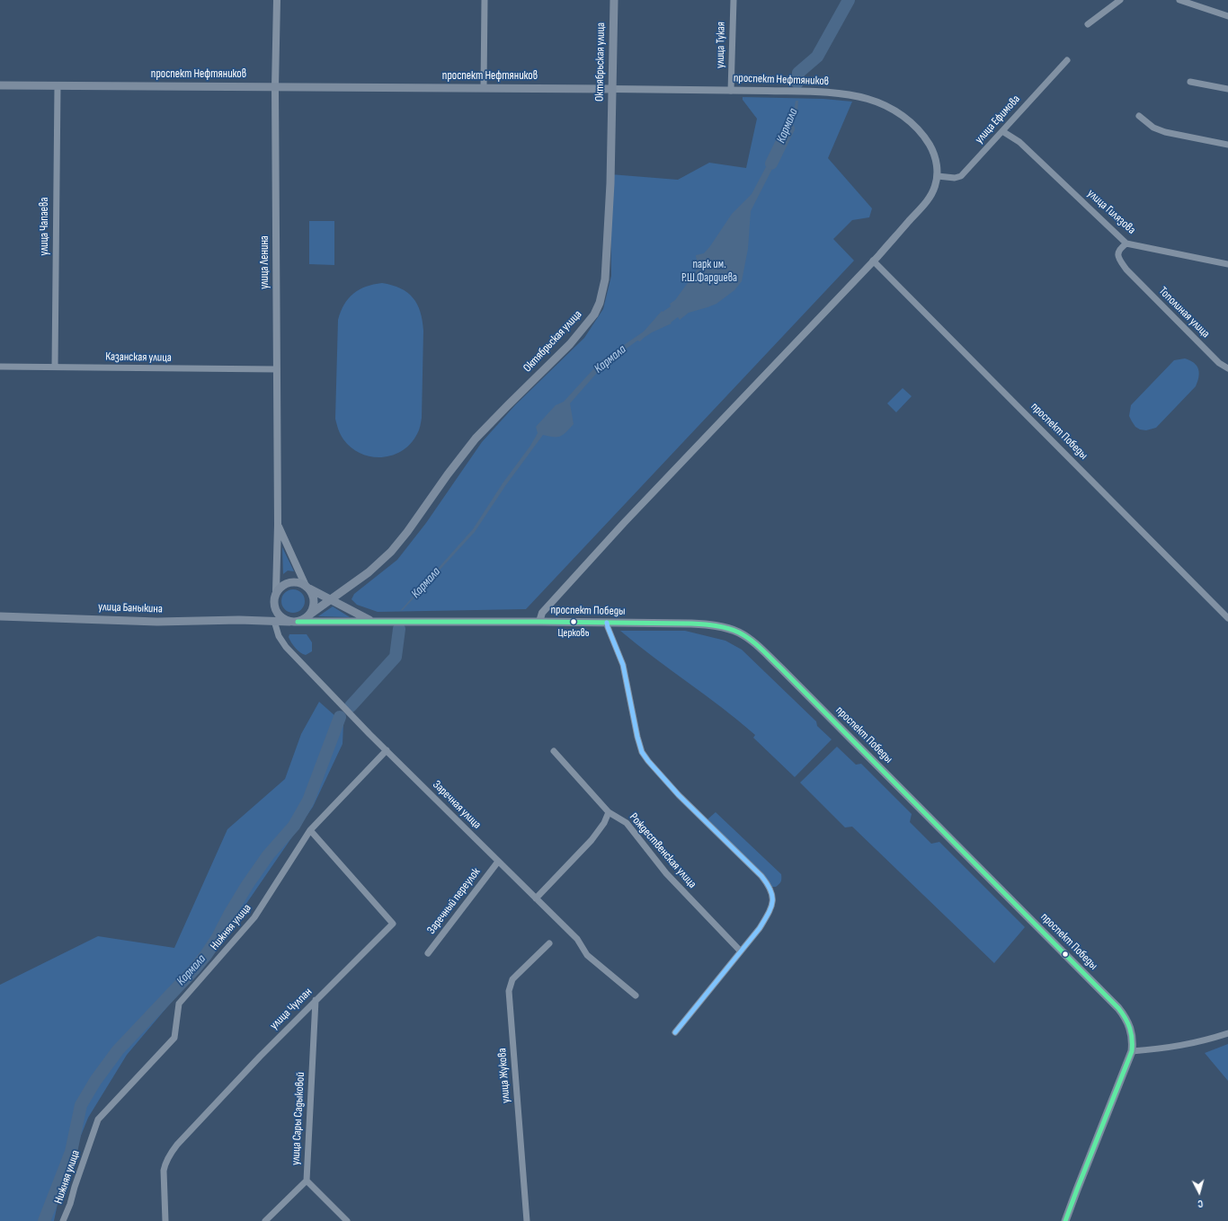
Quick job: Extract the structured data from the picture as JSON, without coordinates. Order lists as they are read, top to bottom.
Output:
{
  "streets": {
    "main road": [
      "Октябрьская улица",
      "проспект Нефтяников",
      "проспект Победы",
      "улица Баныкина"
    ],
    "street": [
      "улица Тукая",
      "улица Ефимова",
      "улица Гилязова",
      "улица Чапаева",
      "улица Ленина",
      "Тополиная улица",
      "Казанская улица",
      "Заречная улица",
      "Рождественская улица",
      "Заречный переулок",
      "Нижняя улица",
      "улица Чулпан",
      "улица Жукова",
      "улица Сары Садыковой"
    ]
  },
  "crossings": [
    ["улица Тукая", "проспект Нефтяников"],
    ["Октябрьская улица", "проспект Нефтяников"],
    ["Октябрьская улица", "улица Ленина"],
    ["Октябрьская улица", "проспект Победы"],
    ["проспект Нефтяников", "улица Ефимова"],
    ["проспект Нефтяников", "улица Чапаева"],
    ["проспект Нефтяников", "улица Ленина"],
    ["улица Ефимова", "улица Гилязова"],
    ["улица Гилязова", "Тополиная улица"],
    ["улица Чапаева", "Казанская улица"],
    ["улица Ленина", "Казанская улица"],
    ["улица Ленина", "проспект Победы"],
    ["проспект Победы", "улица Баныкина"],
    ["проспект Победы", "Заречная улица"],
    ["улица Баныкина", "Заречная улица"],
    ["Заречная улица", "Заречный переулок"],
    ["Заречная улица", "Нижняя улица"],
    ["Нижняя улица", "улица Чулпан"],
    ["улица Чулпан", "улица Сары Садыковой"]
  ],
  "water": ["Кармала"],
  "parks": ["парк им. Р.Ш.Фардиева"],
  "places": ["Церковь"],
  "north": "bottom"
}
